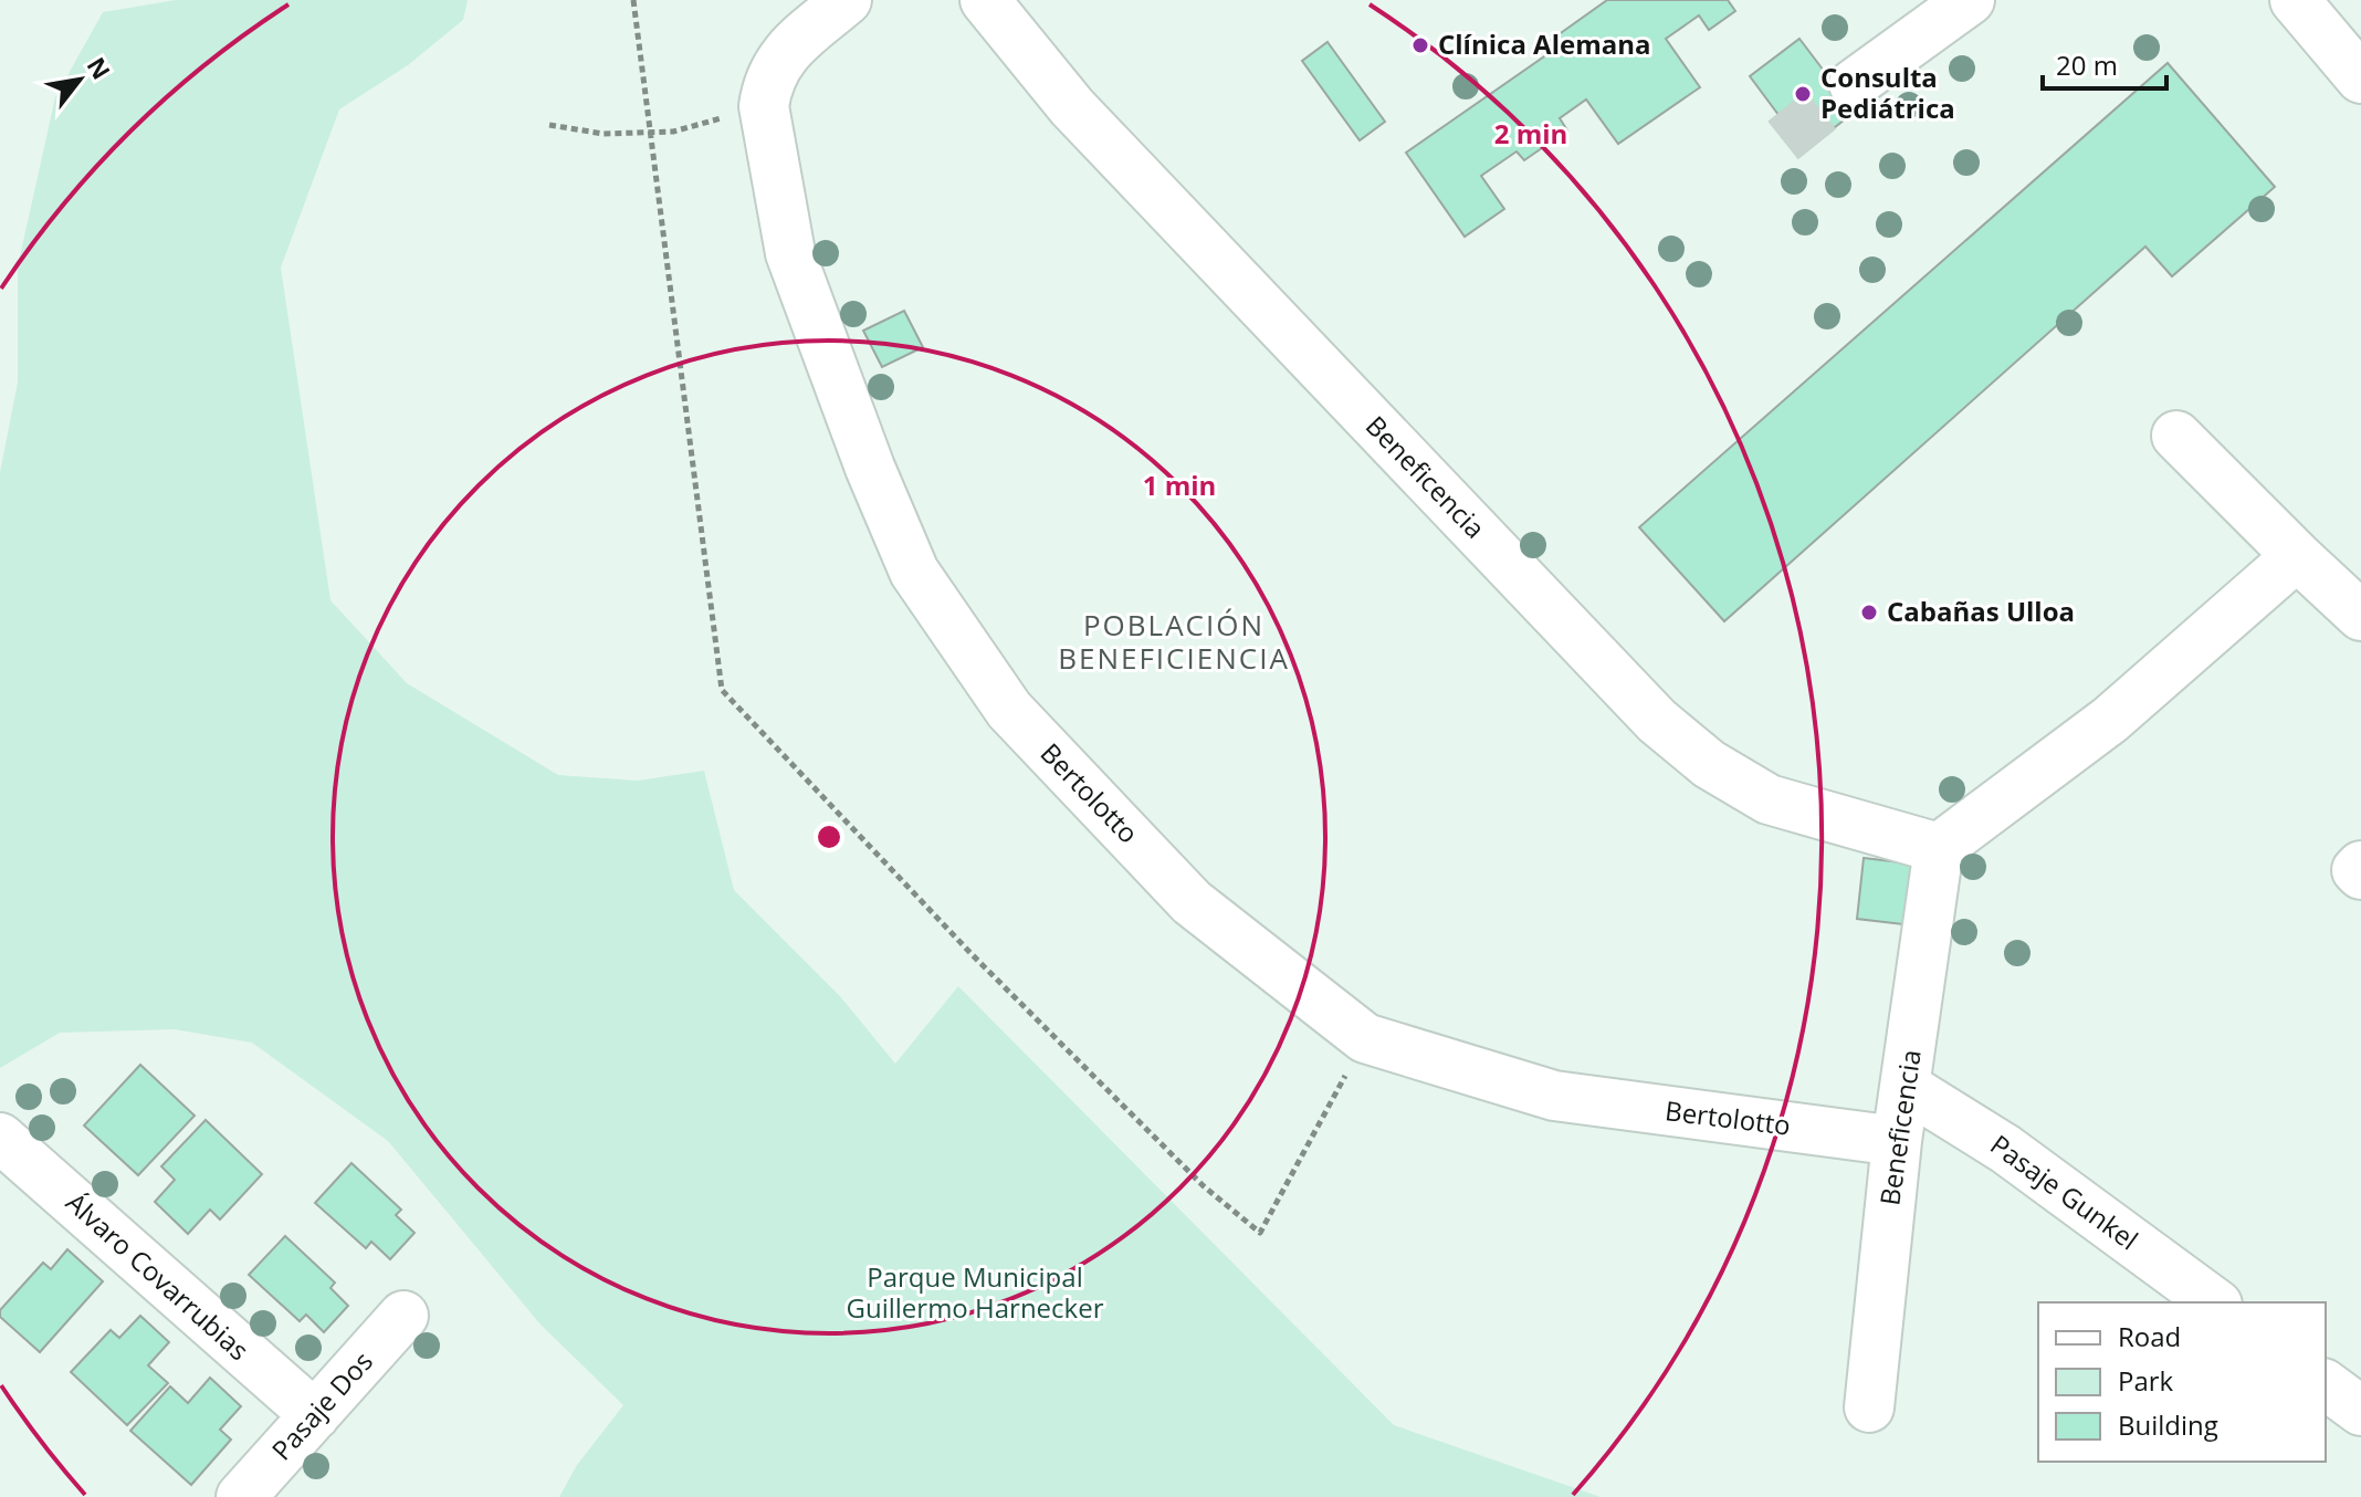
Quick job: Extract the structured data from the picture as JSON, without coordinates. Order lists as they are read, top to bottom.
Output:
{
  "streets": {
    "street": [
      "Beneficencia",
      "Bertolotto",
      "Pasaje Gunkel",
      "Álvaro Covarrubias",
      "Pasaje Dos"
    ]
  },
  "crossings": [
    ["Beneficencia", "Bertolotto"],
    ["Beneficencia", "Pasaje Gunkel"],
    ["Álvaro Covarrubias", "Pasaje Dos"]
  ],
  "districts": ["POBLACIÓN BENEFICIENCIA"],
  "parks": ["Parque Municipal Guillermo Harnecker"],
  "places": ["Clínica Alemana", "Consulta Pediátrica", "Cabañas Ulloa"],
  "legend": ["Road", "Park", "Building"],
  "scale_bar": "20 m",
  "north": "top right",
  "rings": ["2 min", "1 min"]
}
